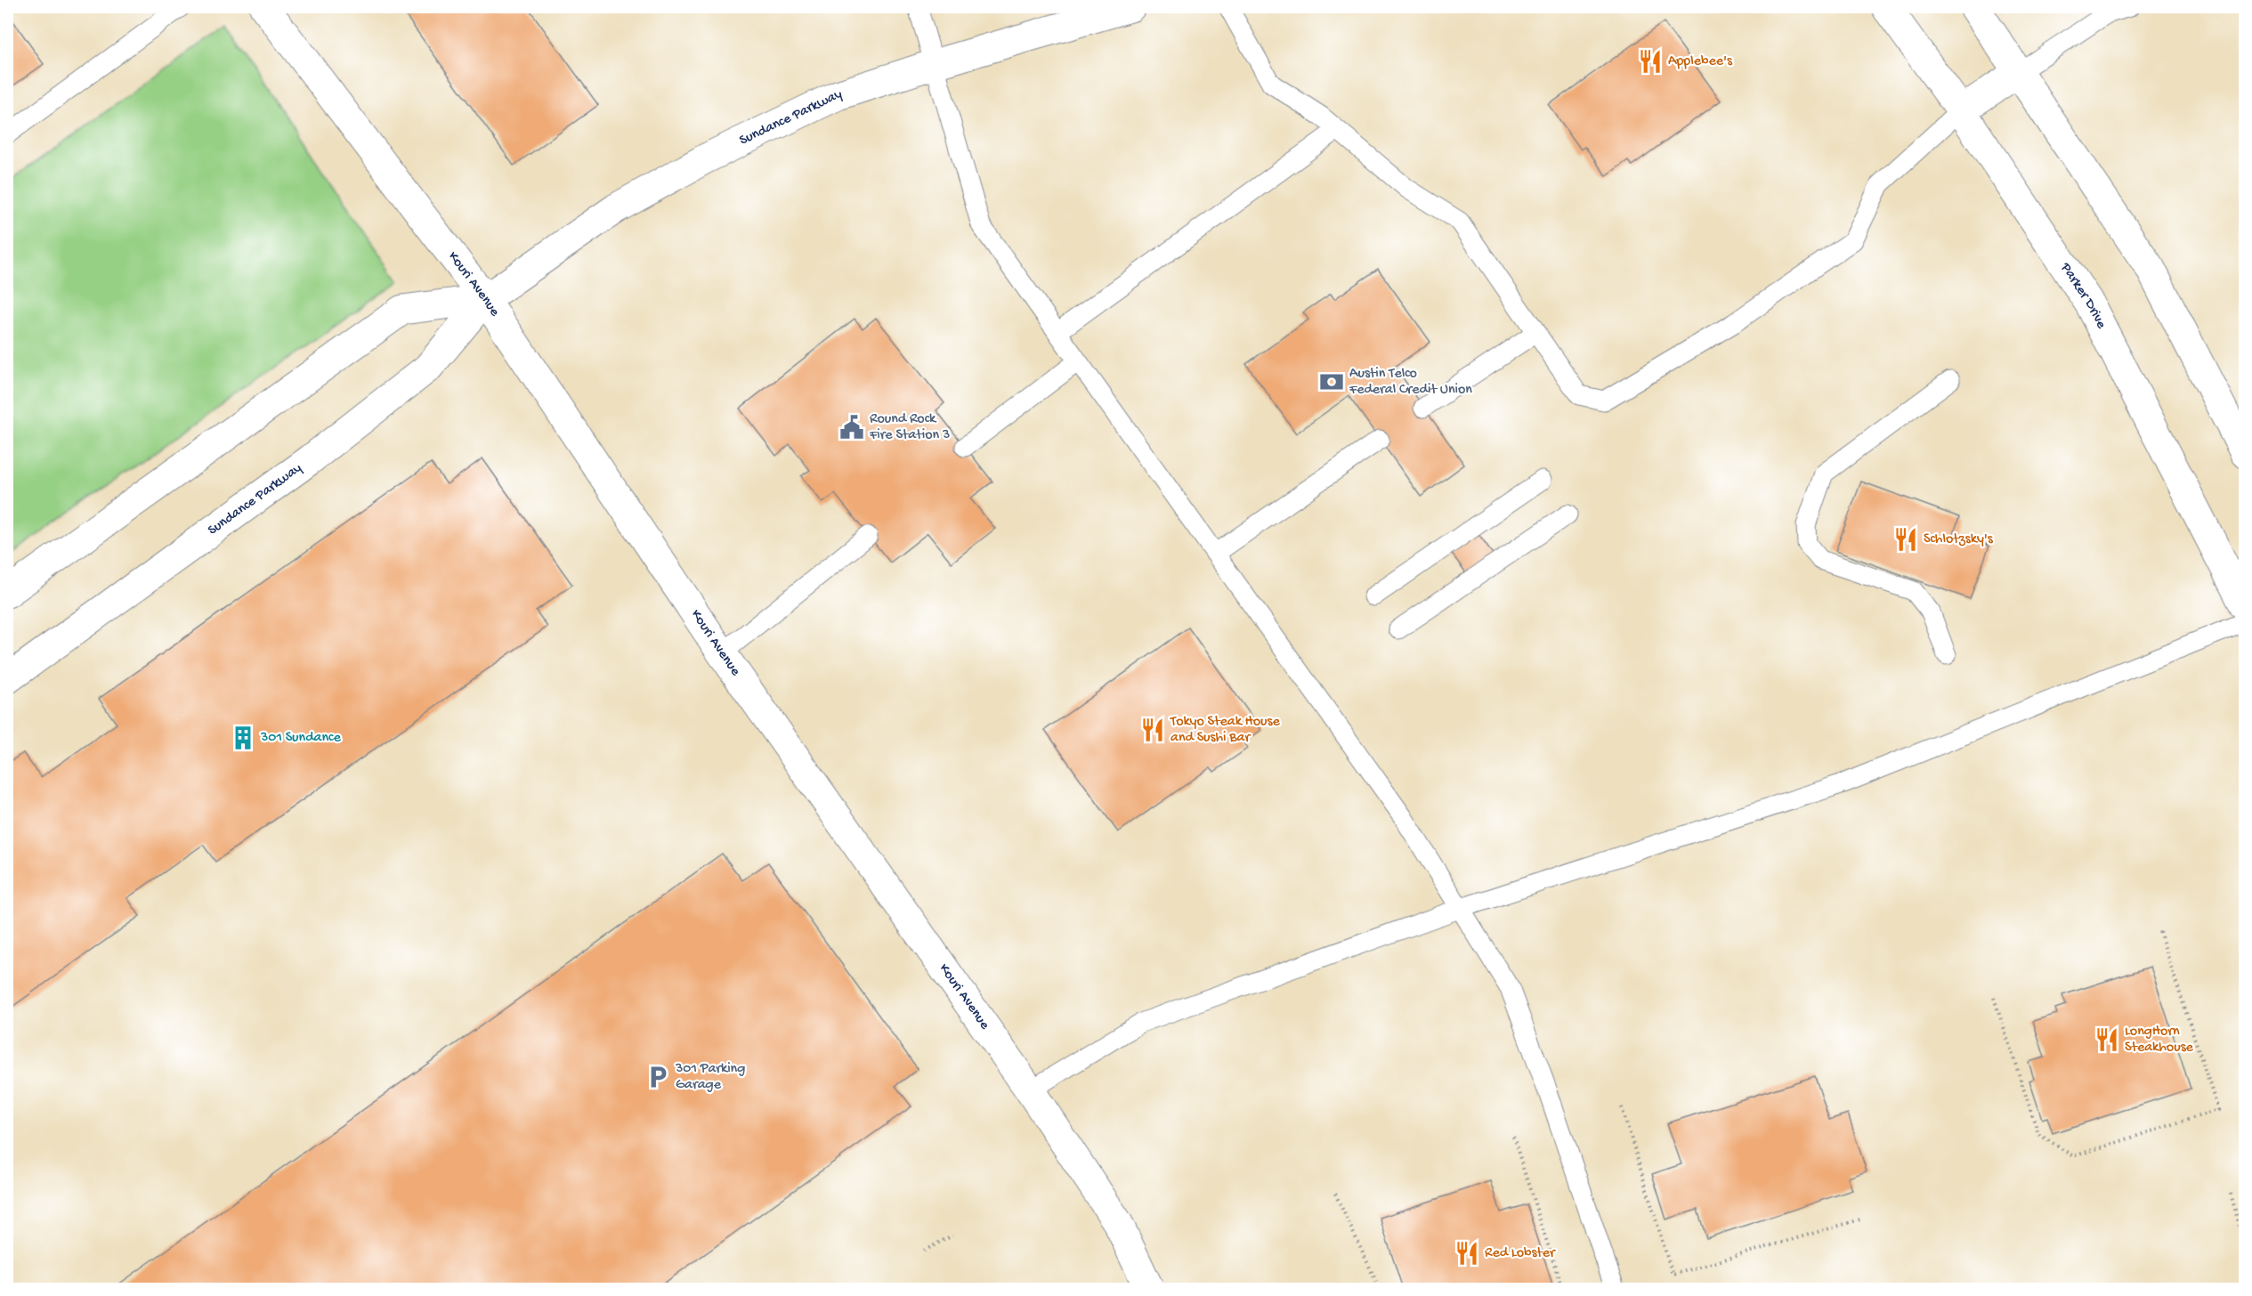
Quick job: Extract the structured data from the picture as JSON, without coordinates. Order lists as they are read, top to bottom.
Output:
{
  "streets": {
    "street": ["Sundance Parkway", "Kouri Avenue", "Parker Drive"]
  },
  "crossings": [
    ["Sundance Parkway", "Kouri Avenue"]
  ],
  "places": {
    "restaurant": [
      "Applebee's",
      "Schlotzsky's",
      "Tokyo Steak House and Sushi Bar",
      "LongHorn Steakhouse",
      "Red Lobster"
    ],
    "bank": ["Austin Telco Federal Credit Union"],
    "public building": ["Round Rock Fire Station 3"],
    "building": ["301 Sundance"],
    "parking": ["301 Parking Garage"]
  }
}
